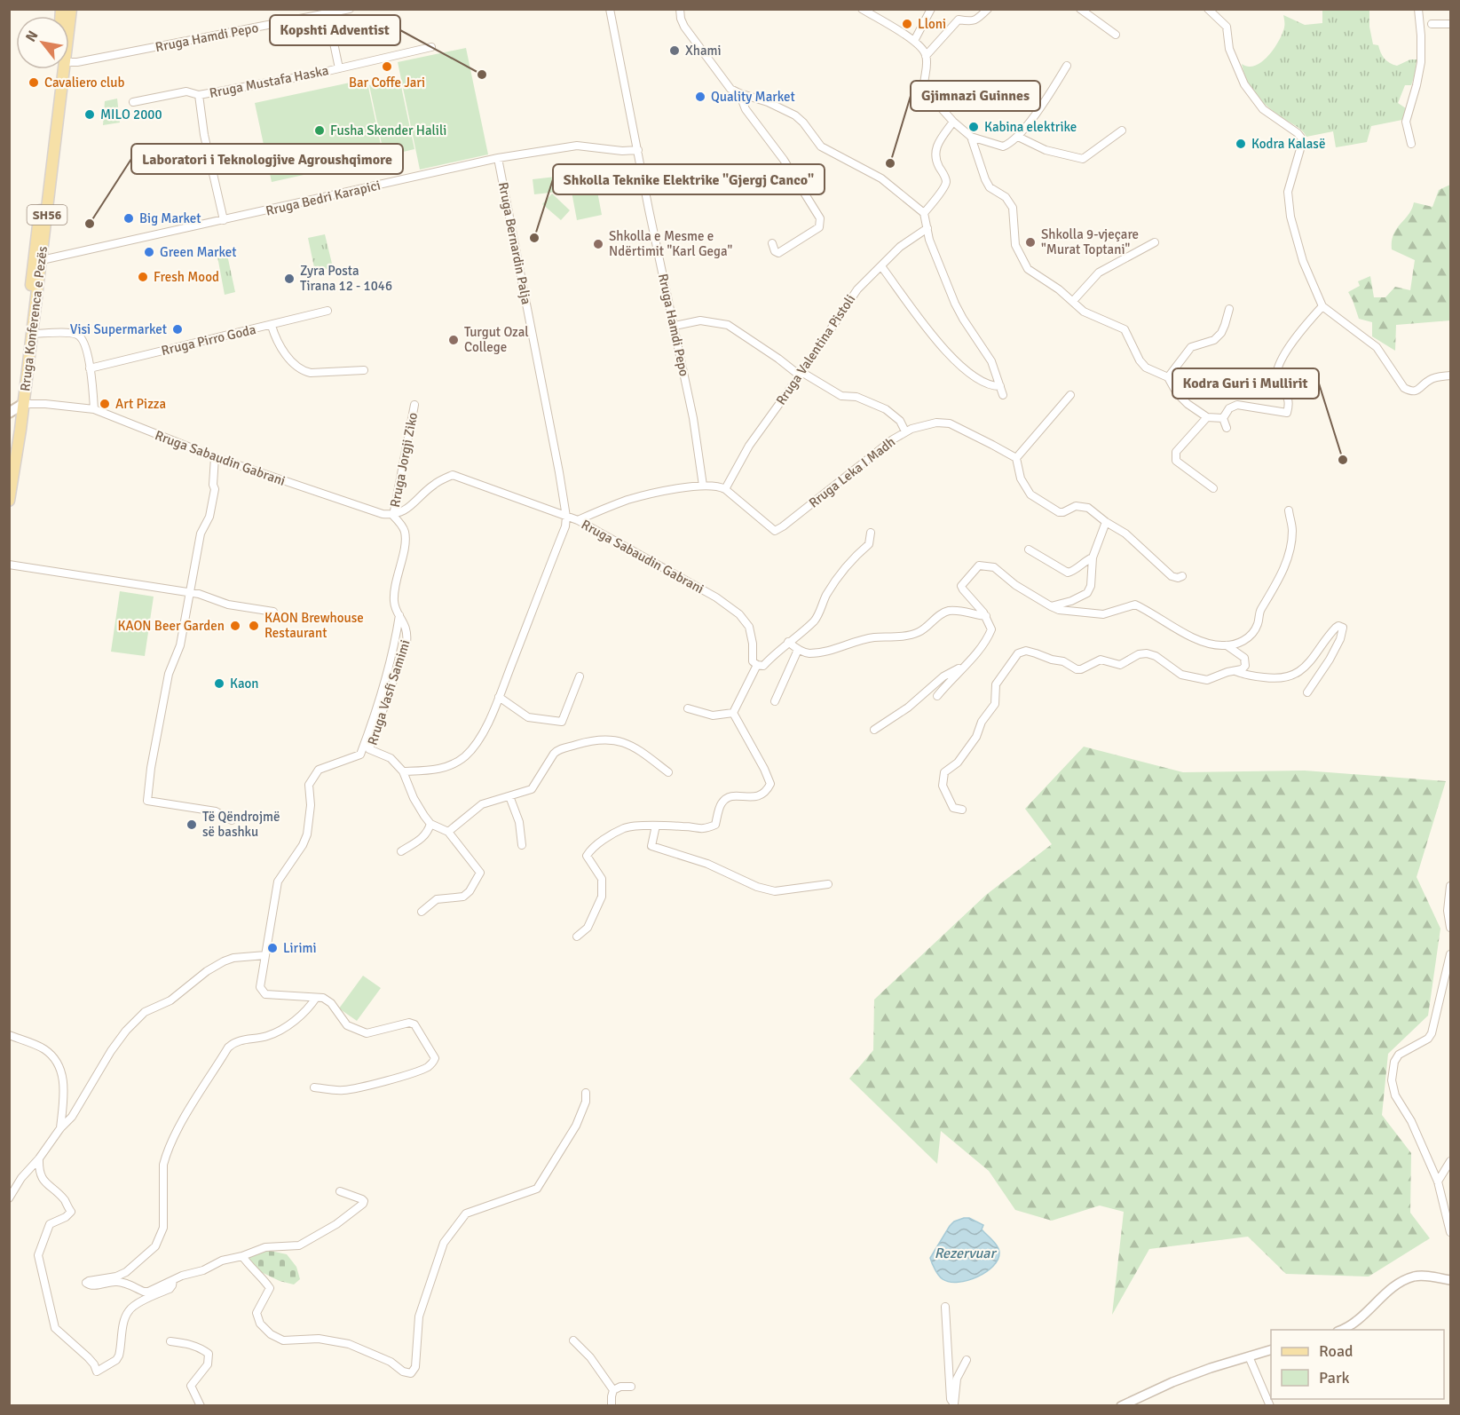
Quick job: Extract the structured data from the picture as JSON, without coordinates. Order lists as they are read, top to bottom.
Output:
{
  "streets": {
    "main road": ["SH56", "Rruga Konferenca e Pezës"],
    "street": [
      "Rruga Hamdi Pepo",
      "Rruga Mustafa Haska",
      "Rruga Bedri Karapici",
      "Rruga Bernardin Palja",
      "Rruga Pirro Goda",
      "Rruga Valentina Pistoli",
      "Rruga Sabaudin Gabrani",
      "Rruga Jorgji Ziko",
      "Rruga Leka I Madh",
      "Rruga Vasfi Samimi"
    ]
  },
  "crossings": [
    ["Rruga Hamdi Pepo", "Rruga Mustafa Haska"],
    ["Rruga Hamdi Pepo", "Rruga Bedri Karapici"],
    ["Rruga Mustafa Haska", "Rruga Bedri Karapici"],
    ["Rruga Bedri Karapici", "Rruga Bernardin Palja"],
    ["Rruga Bedri Karapici", "Rruga Konferenca e Pezës"],
    ["Rruga Bernardin Palja", "Rruga Sabaudin Gabrani"],
    ["Rruga Konferenca e Pezës", "Rruga Sabaudin Gabrani"],
    ["Rruga Valentina Pistoli", "Rruga Leka I Madh"],
    ["Rruga Sabaudin Gabrani", "Rruga Jorgji Ziko"]
  ],
  "water": ["Rezervuar"],
  "places": [
    "Lloni",
    "Xhami",
    "Bar Coffe Jari",
    "Kopshti Adventist",
    "Cavaliero club",
    "Quality Market",
    "MILO 2000",
    "Kabina elektrike",
    "Fusha Skender Halili",
    "Kodra Kalasë",
    "Gjimnazi Guinnes",
    "Big Market",
    "Laboratori i Teknologjive Agroushqimore",
    "Shkolla Teknike Elektrike \"Gjergj Canco\"",
    "Shkolla 9-vjeçare \"Murat Toptani\"",
    "Shkolla e Mesme e Ndërtimit \"Karl Gega\"",
    "Green Market",
    "Fresh Mood",
    "Zyra Posta Tirana 12 - 1046",
    "Visi Supermarket",
    "Turgut Ozal College",
    "Art Pizza",
    "Kodra Guri i Mullirit",
    "KAON Beer Garden",
    "KAON Brewhouse Restaurant",
    "Kaon",
    "Të Qëndrojmë së bashku",
    "Lirimi"
  ],
  "legend": ["Road", "Park"],
  "north": "top left"
}
